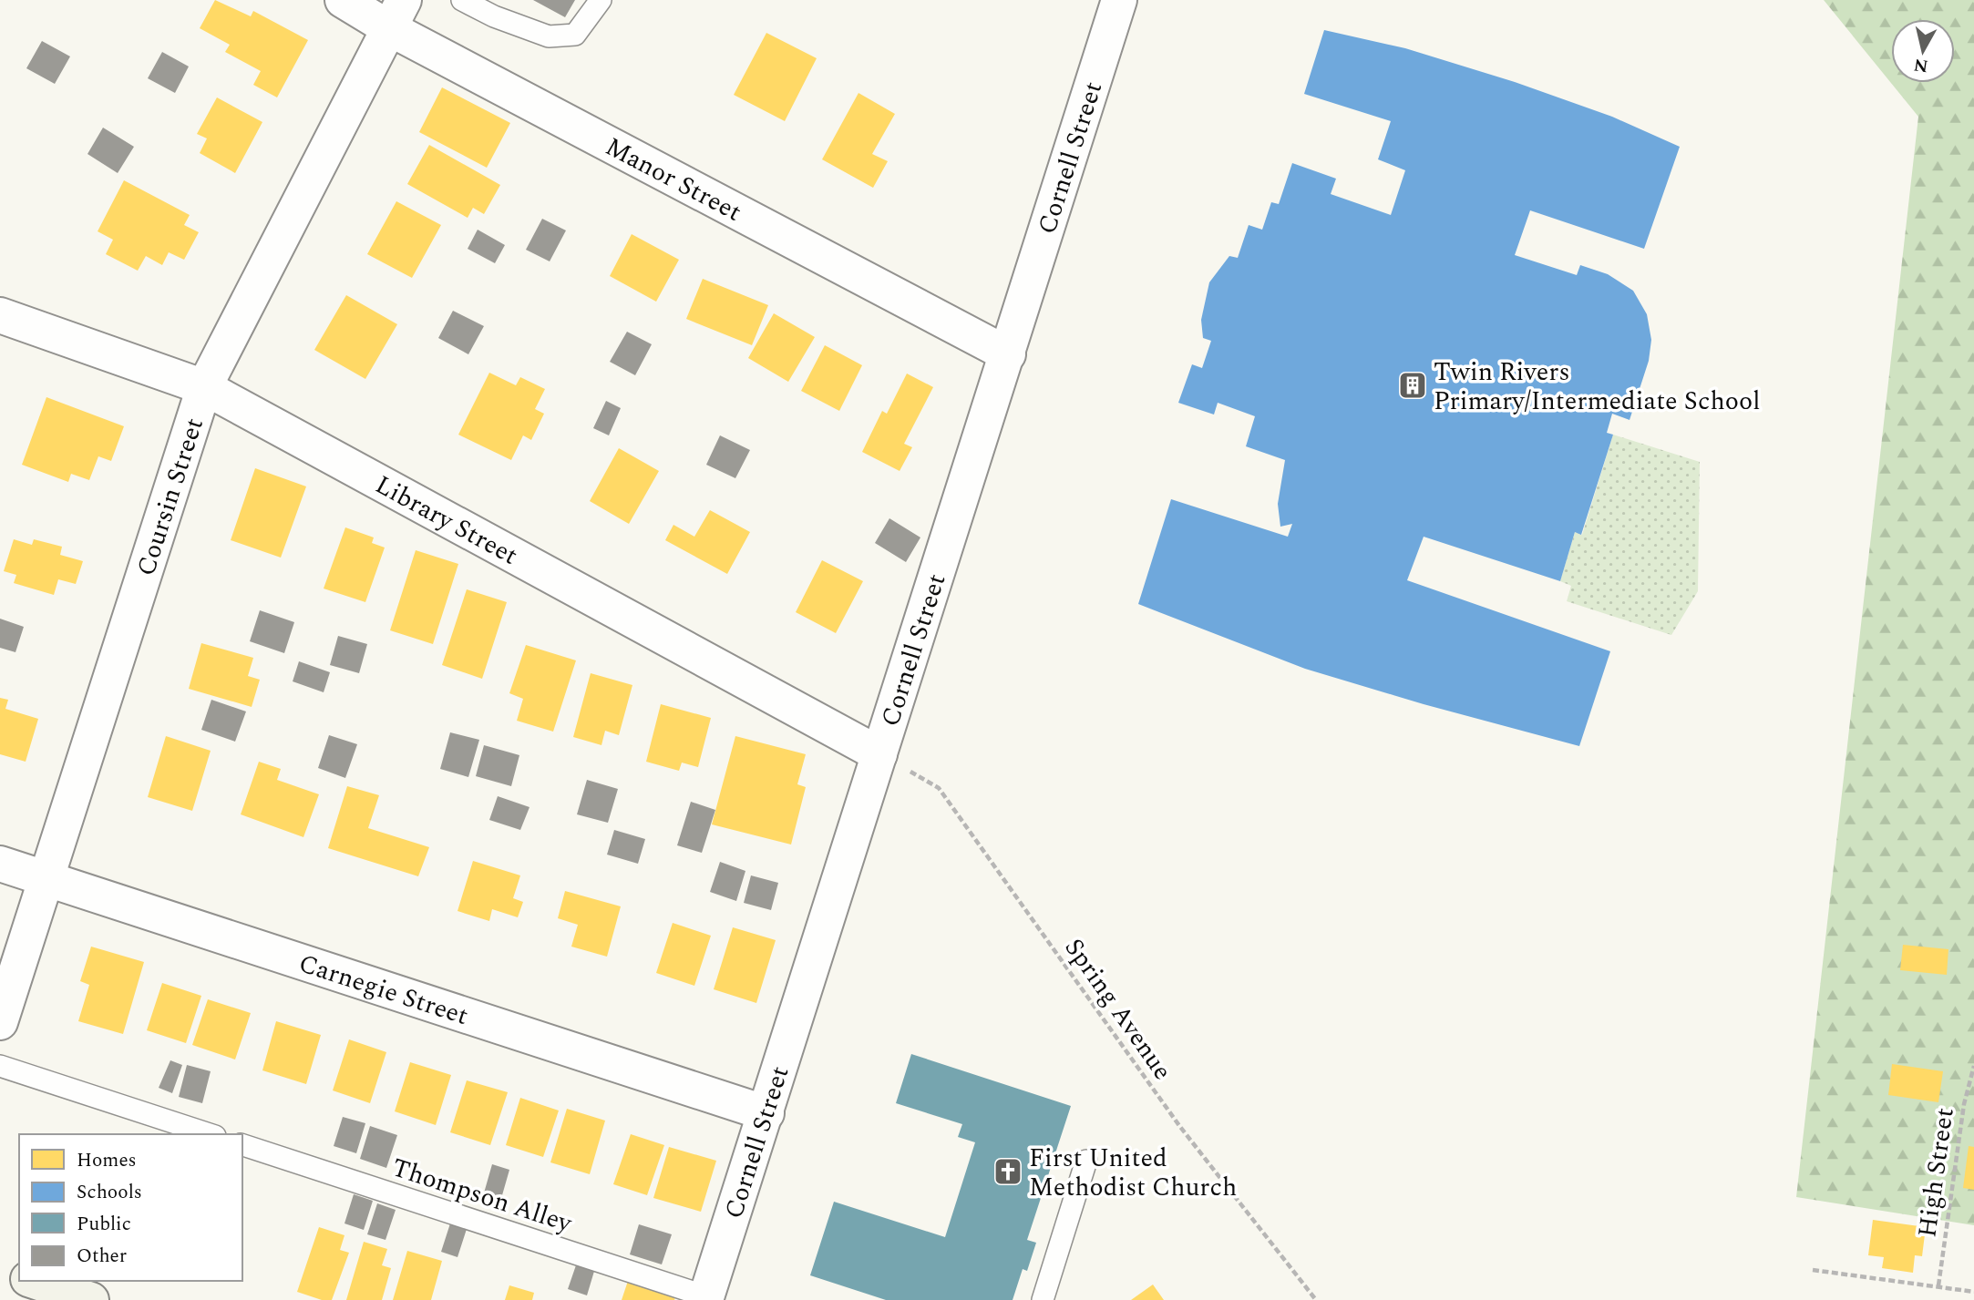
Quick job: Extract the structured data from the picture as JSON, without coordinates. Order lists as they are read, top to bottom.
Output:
{
  "streets": {
    "street": [
      "Cornell Street",
      "Manor Street",
      "Coursin Street",
      "Library Street",
      "Carnegie Street"
    ],
    "lane": ["Thompson Alley"],
    "path": ["Spring Avenue", "High Street"]
  },
  "crossings": [
    ["Cornell Street", "Manor Street"],
    ["Cornell Street", "Library Street"],
    ["Cornell Street", "Carnegie Street"],
    ["Cornell Street", "Spring Avenue"],
    ["Cornell Street", "Thompson Alley"],
    ["Manor Street", "Coursin Street"],
    ["Coursin Street", "Library Street"],
    ["Coursin Street", "Carnegie Street"],
    ["Library Street", "Spring Avenue"]
  ],
  "places": {
    "building": ["Twin Rivers Primary/Intermediate School"],
    "church": ["First United Methodist Church"]
  },
  "legend": [
    "Homes",
    "Schools",
    "Public",
    "Other"
  ],
  "north": "bottom"
}
